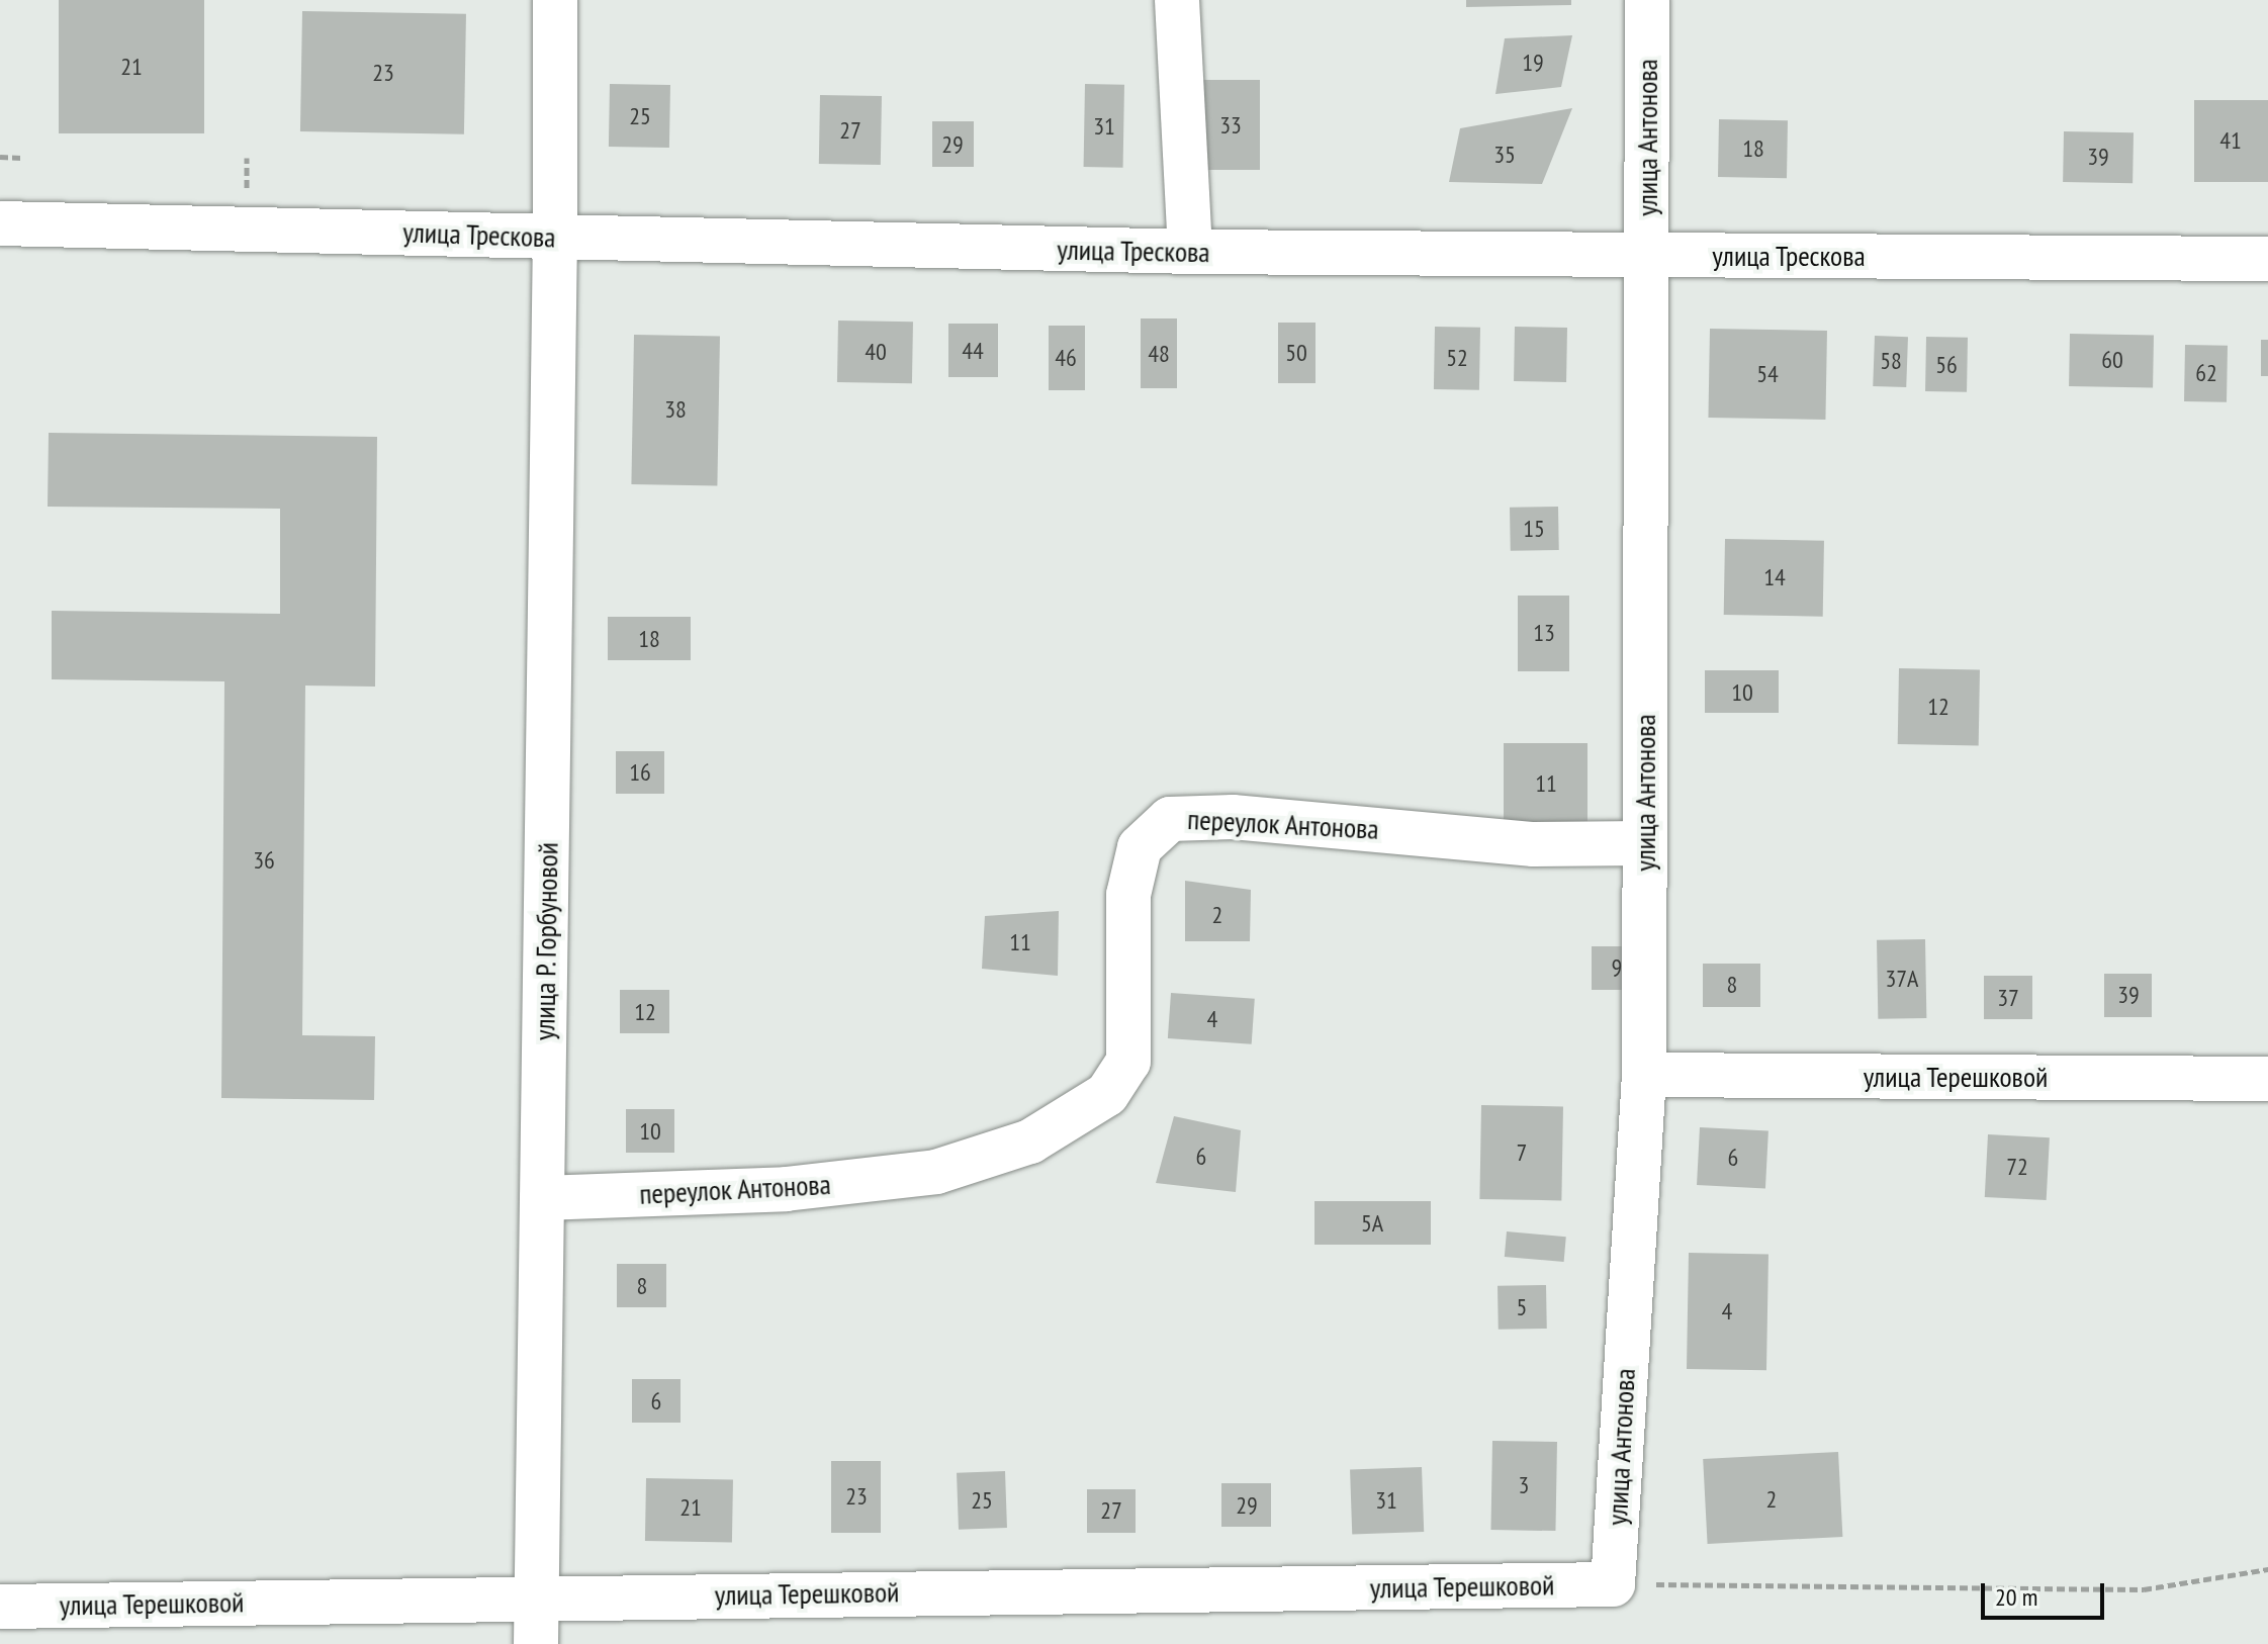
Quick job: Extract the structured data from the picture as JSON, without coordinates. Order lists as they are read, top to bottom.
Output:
{
  "streets": {
    "street": [
      "улица Антонова",
      "улица Трескова",
      "переулок Антонова",
      "улица Р. Горбуновой",
      "улица Терешковой"
    ]
  },
  "crossings": [
    ["улица Антонова", "улица Трескова"],
    ["улица Антонова", "переулок Антонова"],
    ["улица Антонова", "улица Терешковой"],
    ["улица Трескова", "улица Р. Горбуновой"],
    ["переулок Антонова", "улица Р. Горбуновой"],
    ["улица Р. Горбуновой", "улица Терешковой"]
  ],
  "house_numbers": [
    "19",
    "21",
    "23",
    "25",
    "33",
    "31",
    "27",
    "41",
    "29",
    "18",
    "35",
    "39",
    "44",
    "40",
    "50",
    "48",
    "46",
    "52",
    "60",
    "58",
    "56",
    "62",
    "54",
    "38",
    "15",
    "14",
    "13",
    "18",
    "10",
    "12",
    "16",
    "11",
    "36",
    "2",
    "11",
    "9",
    "37А",
    "8",
    "39",
    "37",
    "12",
    "4",
    "10",
    "7",
    "6",
    "6",
    "72",
    "5А",
    "8",
    "5",
    "4",
    "6",
    "3",
    "23",
    "2",
    "25",
    "31",
    "29",
    "21",
    "27"
  ],
  "scale_bar": "20 m"
}
